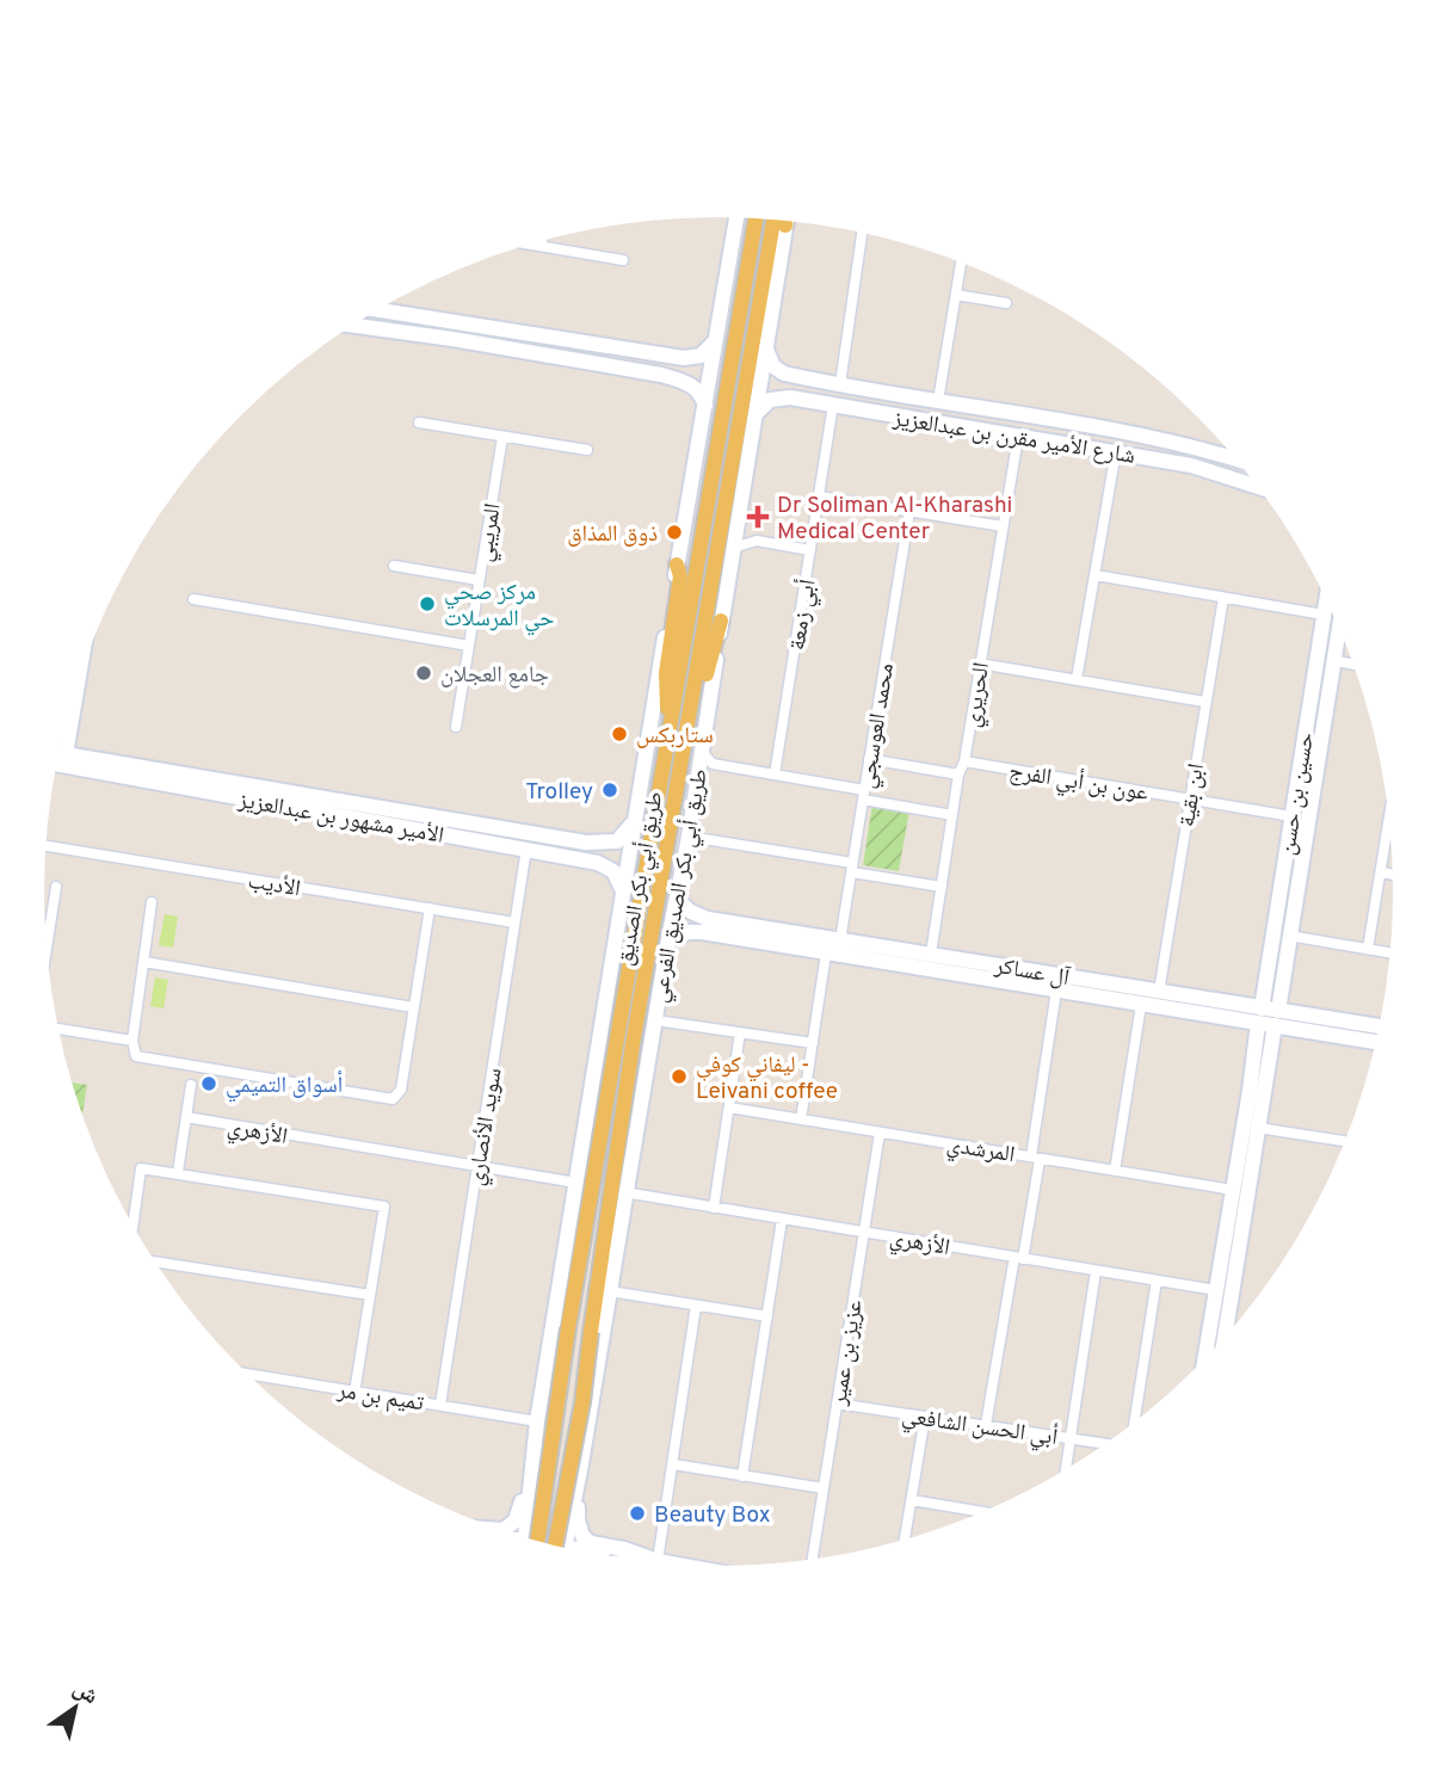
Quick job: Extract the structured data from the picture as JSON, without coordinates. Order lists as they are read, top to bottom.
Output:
{
  "streets": {
    "main road": ["طريق أبي بكر الصديق"],
    "street": [
      "شارع الأمير مقرن بن عبدالعزيز",
      "المريبي",
      "أبي زمعة",
      "الحريري",
      "محمد العوسجي",
      "عون بن أبي الفرج",
      "حسين بن حسن",
      "ابن بقية",
      "الأمير مشهور بن عبدالعزيز",
      "الأديب",
      "طريق أبي بكر الصديق الفرعي",
      "آل عساكر",
      "سويد الأنصاري",
      "الأزهري",
      "المرشدي",
      "عزيز بن عمير",
      "تميم بن مر",
      "أبي الحسن الشافعي"
    ]
  },
  "crossings": [
    ["شارع الأمير مقرن بن عبدالعزيز", "أبي زمعة"],
    ["شارع الأمير مقرن بن عبدالعزيز", "الحريري"],
    ["شارع الأمير مقرن بن عبدالعزيز", "طريق أبي بكر الصديق الفرعي"],
    ["الحريري", "عون بن أبي الفرج"],
    ["الحريري", "آل عساكر"],
    ["محمد العوسجي", "آل عساكر"],
    ["عون بن أبي الفرج", "حسين بن حسن"],
    ["عون بن أبي الفرج", "ابن بقية"],
    ["حسين بن حسن", "آل عساكر"],
    ["حسين بن حسن", "الأزهري"],
    ["حسين بن حسن", "المرشدي"],
    ["ابن بقية", "آل عساكر"],
    ["الأمير مشهور بن عبدالعزيز", "سويد الأنصاري"],
    ["الأديب", "سويد الأنصاري"],
    ["طريق أبي بكر الصديق الفرعي", "آل عساكر"],
    ["طريق أبي بكر الصديق الفرعي", "الأزهري"],
    ["سويد الأنصاري", "الأزهري"],
    ["سويد الأنصاري", "تميم بن مر"],
    ["الأزهري", "عزيز بن عمير"],
    ["المرشدي", "عزيز بن عمير"],
    ["عزيز بن عمير", "أبي الحسن الشافعي"]
  ],
  "places": {
    "health": ["Dr Soliman Al-Kharashi Medical Center"],
    "other": [
      "ذوق المذاق",
      "مركز صحي حي المرسلات",
      "جامع العجلان",
      "ستاربكس",
      "Trolley",
      "ليفاني كوفي - Leivani coffee",
      "أسواق التميمي",
      "Beauty Box"
    ]
  },
  "north": "top right"
}
